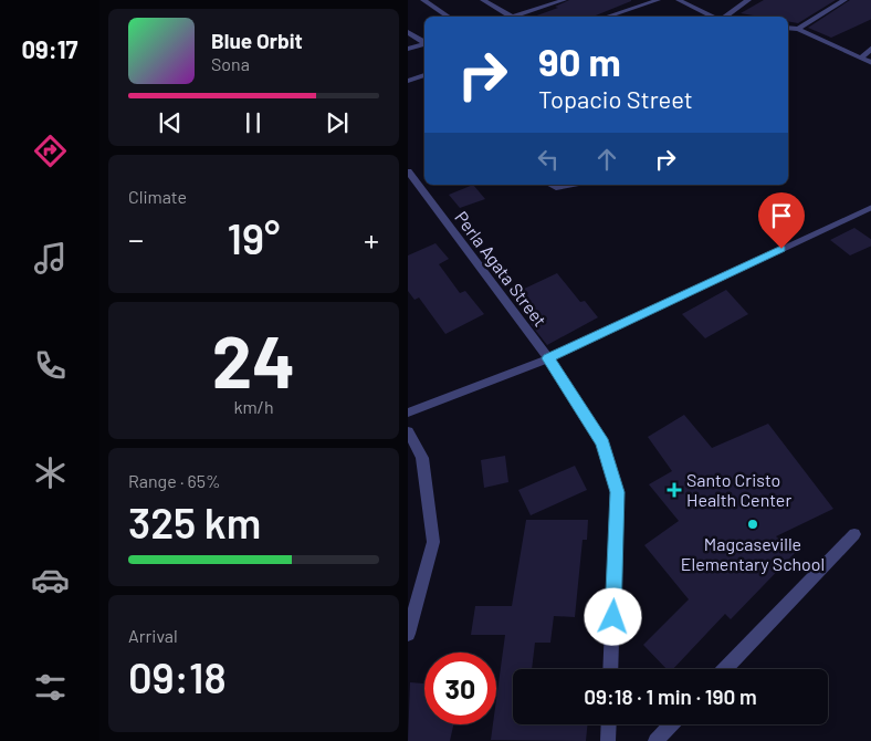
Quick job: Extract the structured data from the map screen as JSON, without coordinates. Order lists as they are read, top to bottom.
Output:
{
  "streets": {
    "street": ["Perla Agata Street"]
  },
  "places": {
    "health": ["Santo Cristo Health Center"],
    "other": ["Magcaseville Elementary School"]
  },
  "page": {
    "tabs": "09:17",
    "turn": ["90 m", "Topacio Street"],
    "song": ["Blue Orbit", "Sona"],
    "tile": [
      "Climate",
      ["24", "km/h"],
      ["Range · 65%", "325 km"],
      ["Arrival", "09:18"]
    ],
    "heat": ["−", "19°", "+"],
    "limit": "30",
    "trip": "09:18 · 1 min · 190 m"
  }
}
